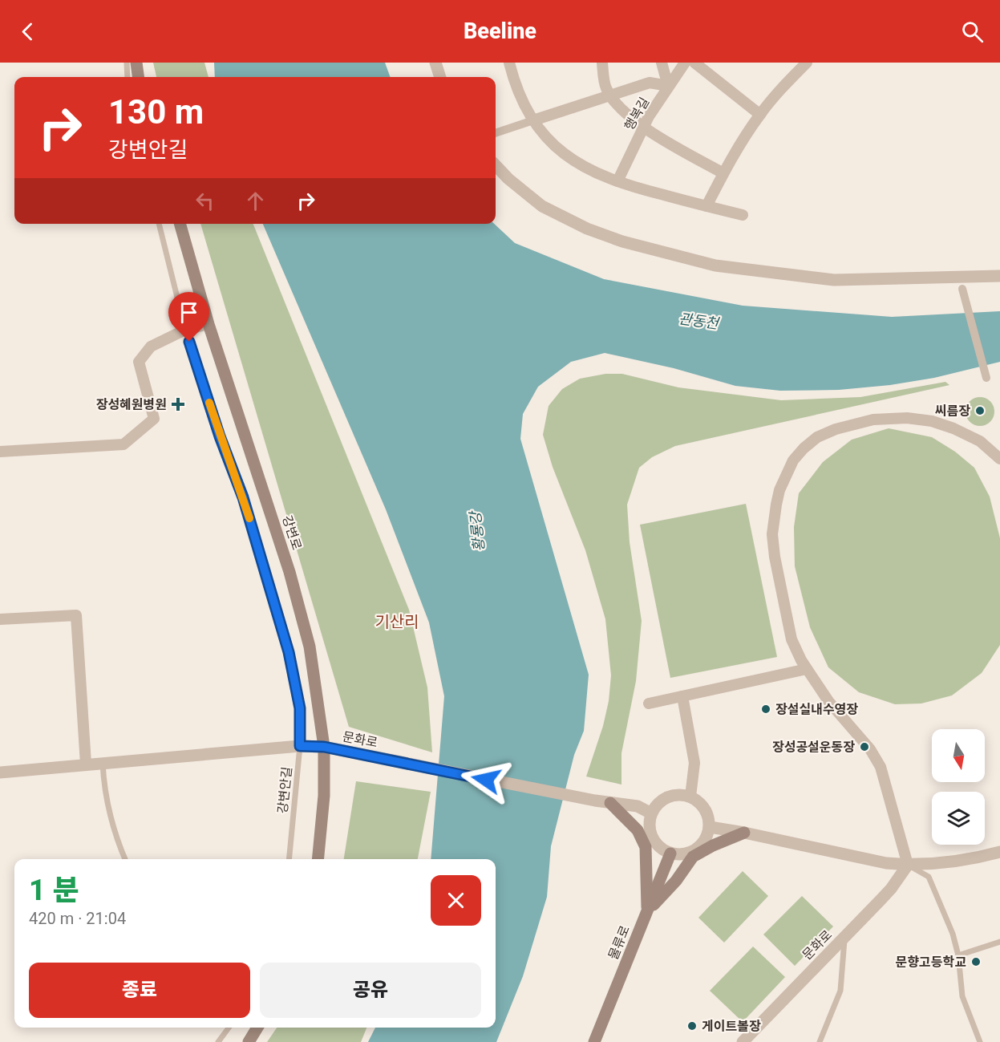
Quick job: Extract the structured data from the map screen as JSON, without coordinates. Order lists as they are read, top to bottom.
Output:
{
  "streets": {
    "main road": ["강변로", "물류로"],
    "street": ["행복길", "문화로"],
    "lane": ["강변안길"]
  },
  "crossings": [
    ["강변로", "문화로"],
    ["문화로", "강변안길"],
    ["문화로", "물류로"]
  ],
  "districts": ["기산리"],
  "water": ["관동천", "황룡강"],
  "places": {
    "health": ["장성혜원병원"],
    "other": [
      "씨름장",
      "장설실내수영장",
      "장성공설운동장",
      "문향고등학교",
      "게이트볼장"
    ]
  },
  "north": "bottom",
  "page": {
    "header": "Beeline",
    "turn": ["130 m", "강변안길"],
    "heading": ["1 분", "420 m · 21:04"],
    "buttons": ["종료", "공유"]
  }
}
